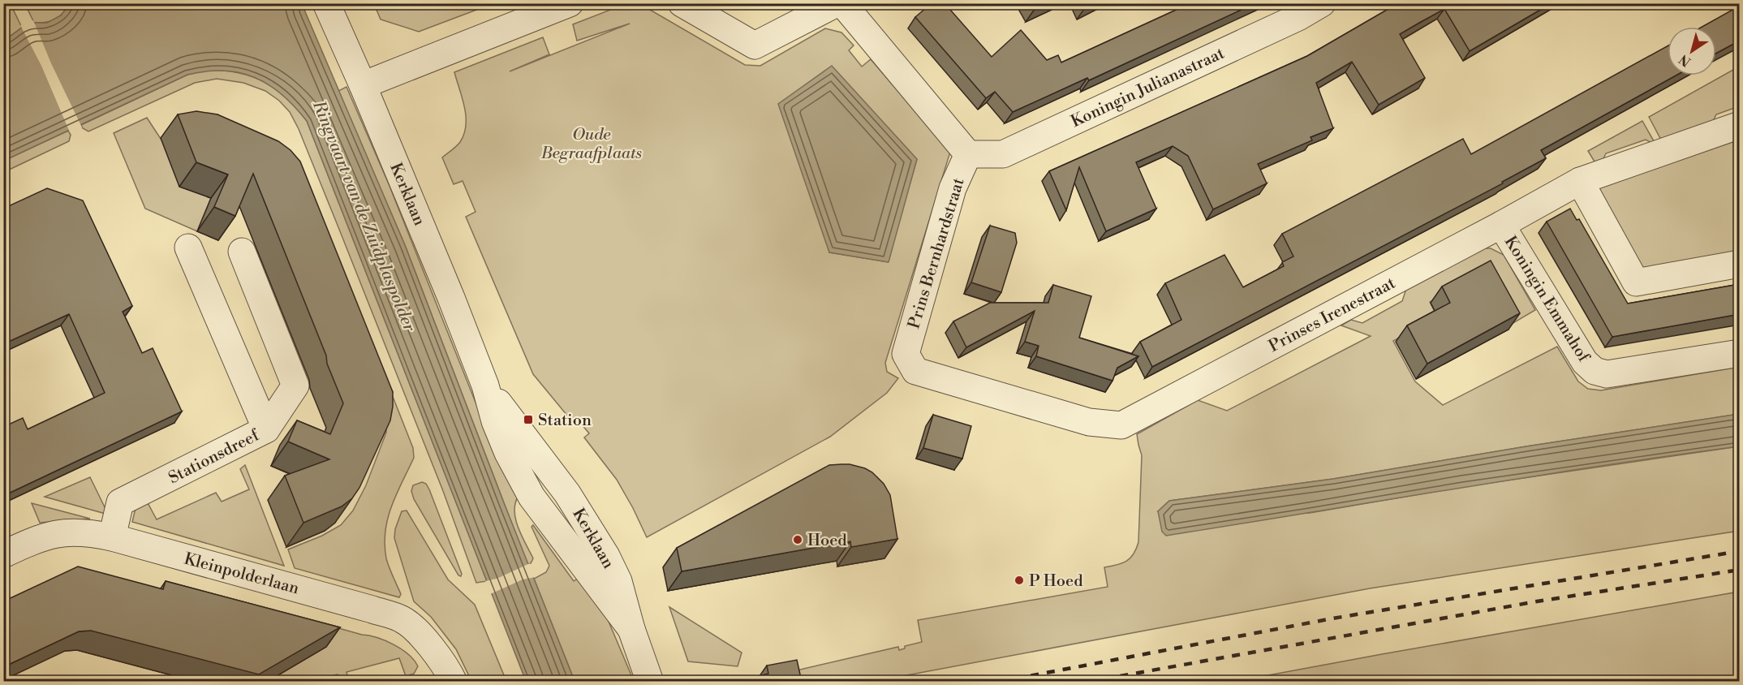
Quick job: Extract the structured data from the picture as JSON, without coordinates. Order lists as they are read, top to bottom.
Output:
{
  "streets": {
    "street": [
      "Koningin Julianastraat",
      "Kerklaan",
      "Prins Bernhardstraat",
      "Koningin Emmahof",
      "Prinses Irenestraat",
      "Stationsdreef",
      "Kleinpolderlaan"
    ]
  },
  "crossings": [
    ["Koningin Julianastraat", "Prins Bernhardstraat"],
    ["Prins Bernhardstraat", "Prinses Irenestraat"],
    ["Koningin Emmahof", "Prinses Irenestraat"],
    ["Stationsdreef", "Kleinpolderlaan"]
  ],
  "water": ["Ringvaart van de Zuidplaspolder"],
  "parks": ["Oude Begraafplaats"],
  "places": {
    "transit": ["Station"],
    "other": ["Hoed", "P Hoed"]
  },
  "north": "bottom left"
}
